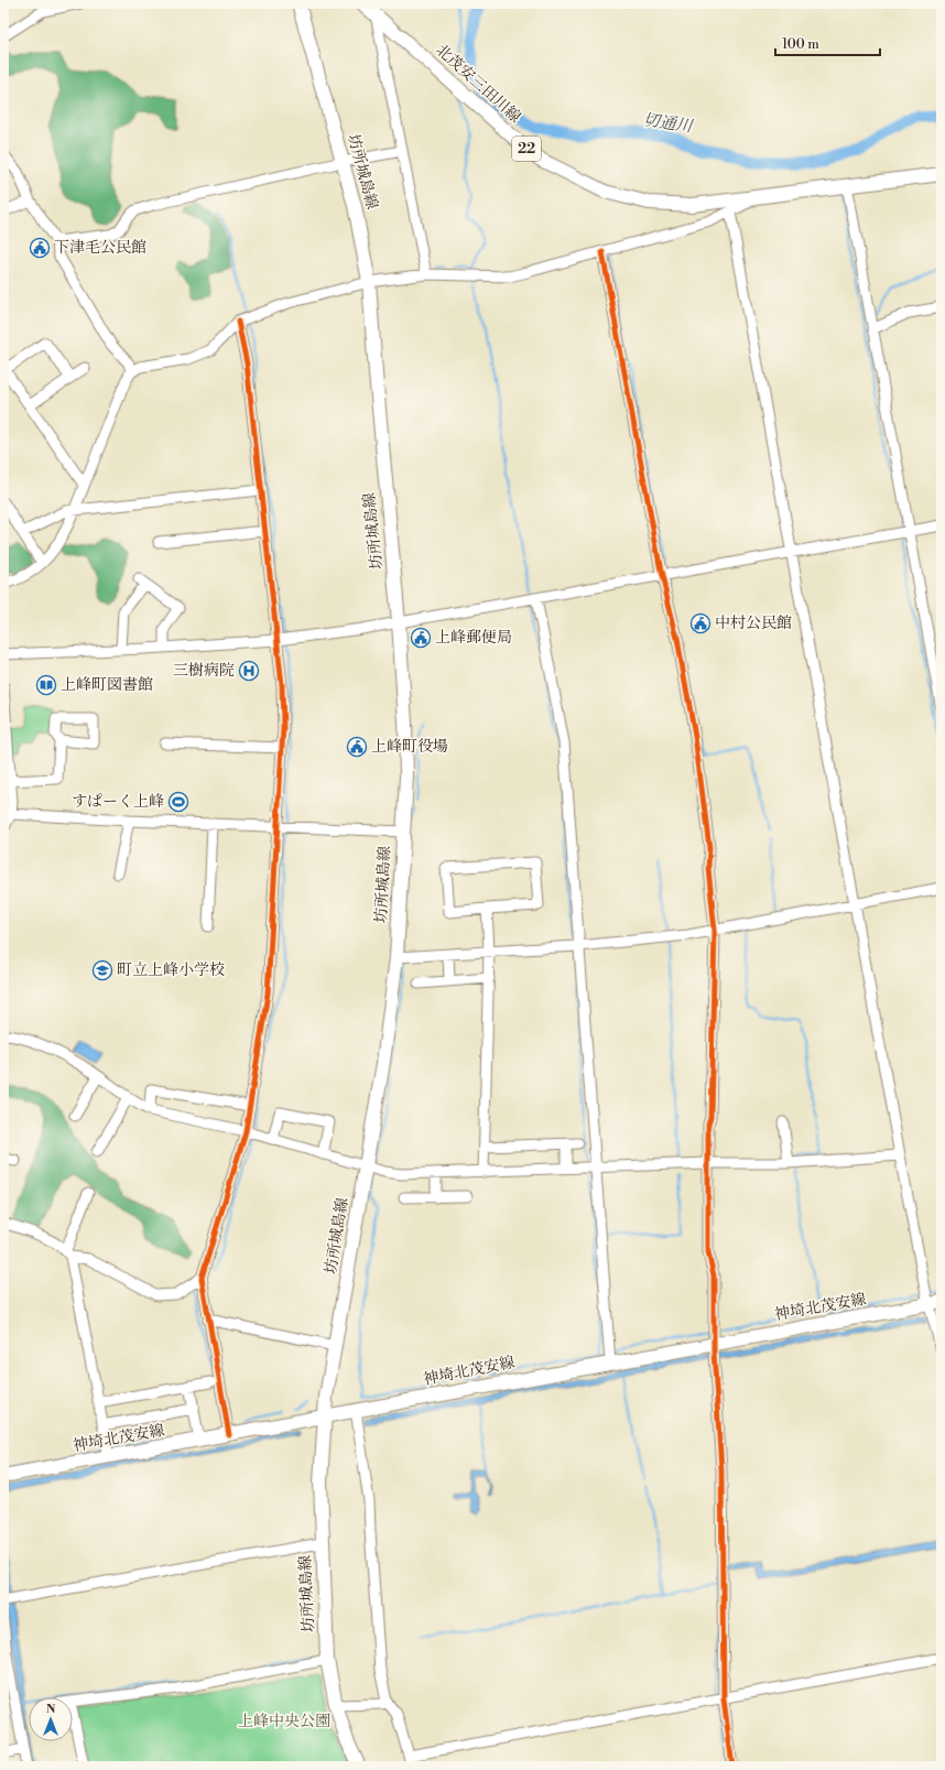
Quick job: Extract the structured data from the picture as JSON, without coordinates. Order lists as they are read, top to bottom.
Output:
{
  "streets": {
    "main road": [
      "北茂安三田川線",
      "22",
      "坊所城島線",
      "神埼北茂安線"
    ]
  },
  "crossings": [
    ["北茂安三田川線", "22"],
    ["坊所城島線", "神埼北茂安線"]
  ],
  "water": ["切通川"],
  "parks": ["上峰中央公園"],
  "places": {
    "public building": [
      "下津毛公民館",
      "中村公民館",
      "上峰郵便局",
      "上峰町役場"
    ],
    "hospital": ["三樹病院"],
    "library": ["上峰町図書館"],
    "sports": ["すぱーく上峰"],
    "school or university": ["町立上峰小学校"]
  },
  "scale_bar": "100 m",
  "north": "top"
}
